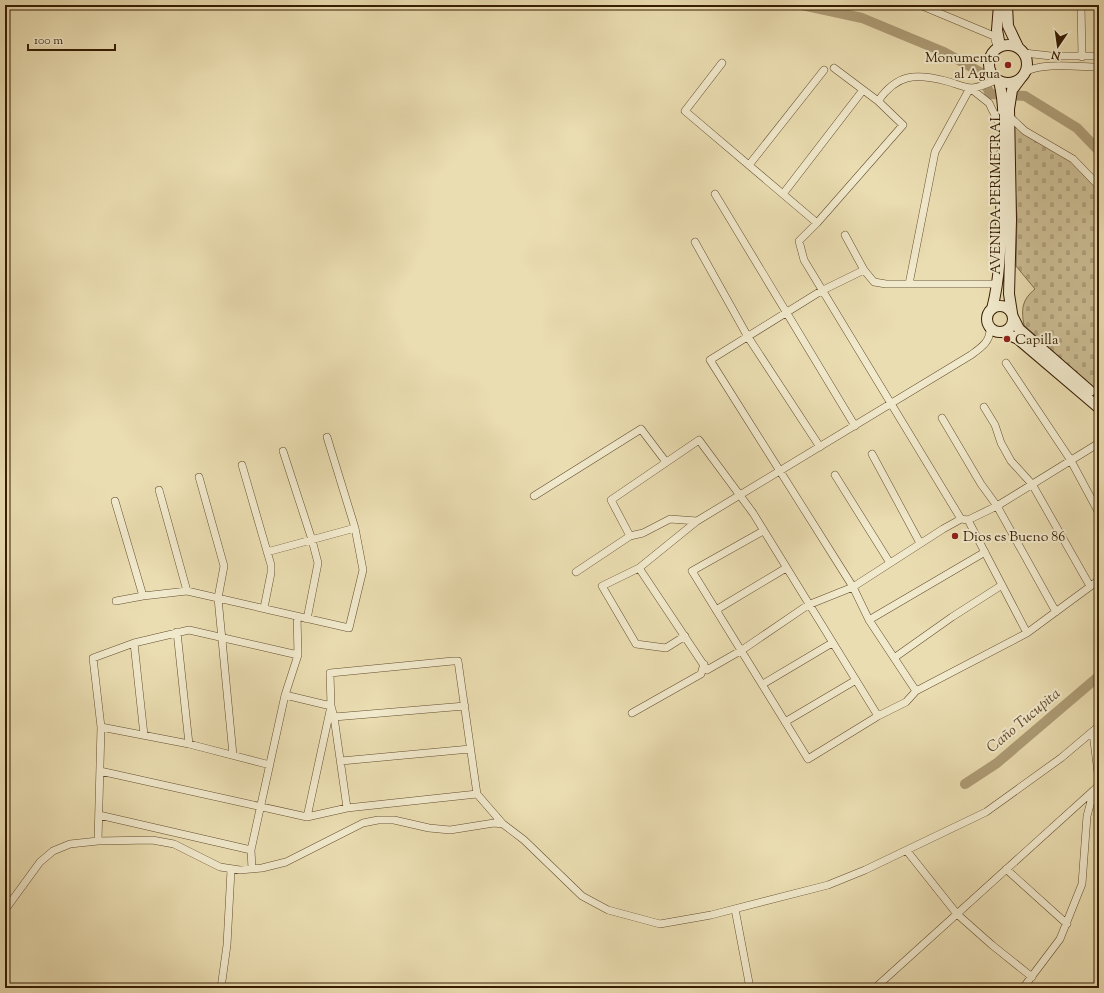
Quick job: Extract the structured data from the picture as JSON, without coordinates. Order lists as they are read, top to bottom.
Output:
{
  "streets": {
    "street": ["AVENIDA PERIMETRAL"]
  },
  "water": ["Caño Tucupita"],
  "places": ["Monumento al Agua", "Capilla", "Dios es Bueno 86"],
  "scale_bar": "100 m",
  "north": "bottom"
}
